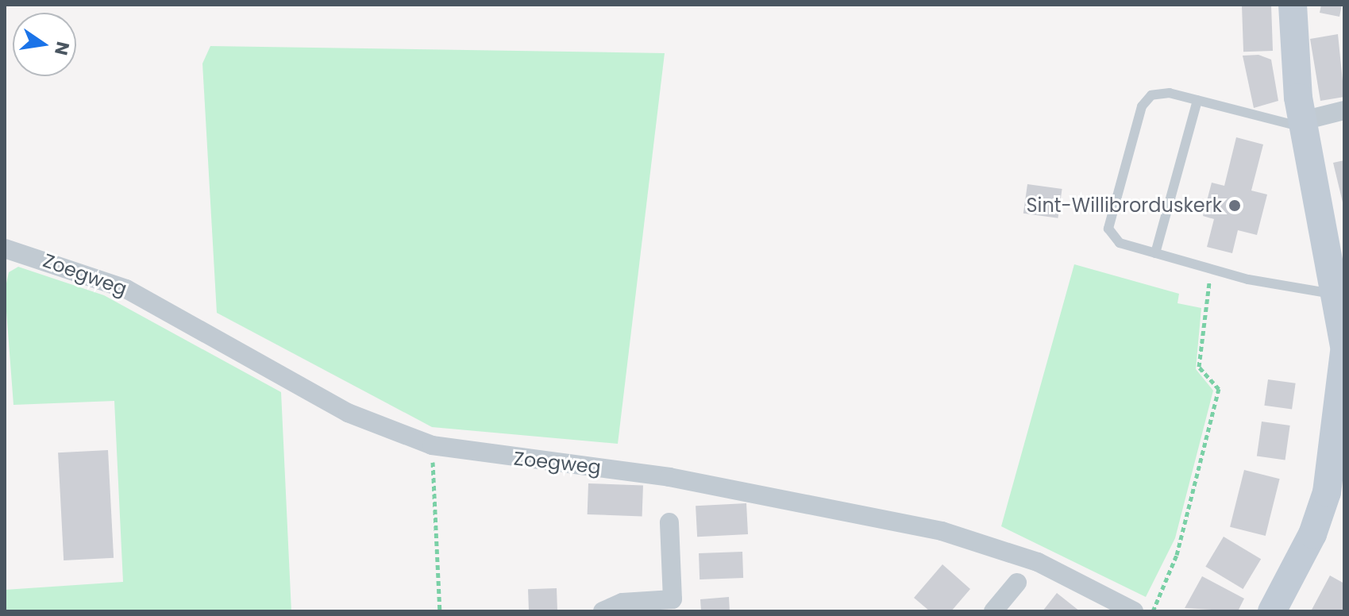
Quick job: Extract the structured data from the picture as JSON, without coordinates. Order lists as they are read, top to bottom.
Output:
{
  "streets": {
    "street": ["Zoegweg"]
  },
  "places": ["Sint-Willibrorduskerk"],
  "north": "right"
}
